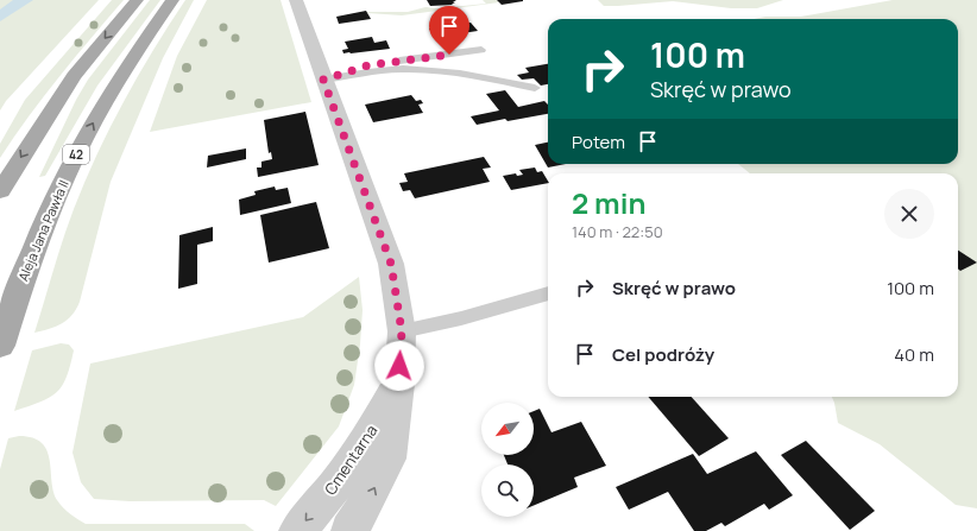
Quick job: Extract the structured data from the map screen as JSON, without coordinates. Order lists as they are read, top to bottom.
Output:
{
  "streets": {
    "main road": ["42", "Aleja Jana Pawła II"],
    "street": ["Cmentarna"]
  },
  "north": "bottom left",
  "page": {
    "turn": ["100 m", "Skręć w prawo"],
    "then": "Potem",
    "heading": ["2 min", "140 m · 22:50"],
    "list": [
      {
        "name": "Skręć w prawo",
        "value": "100 m"
      },
      {
        "name": "Cel podróży",
        "value": "40 m"
      }
    ]
  }
}
